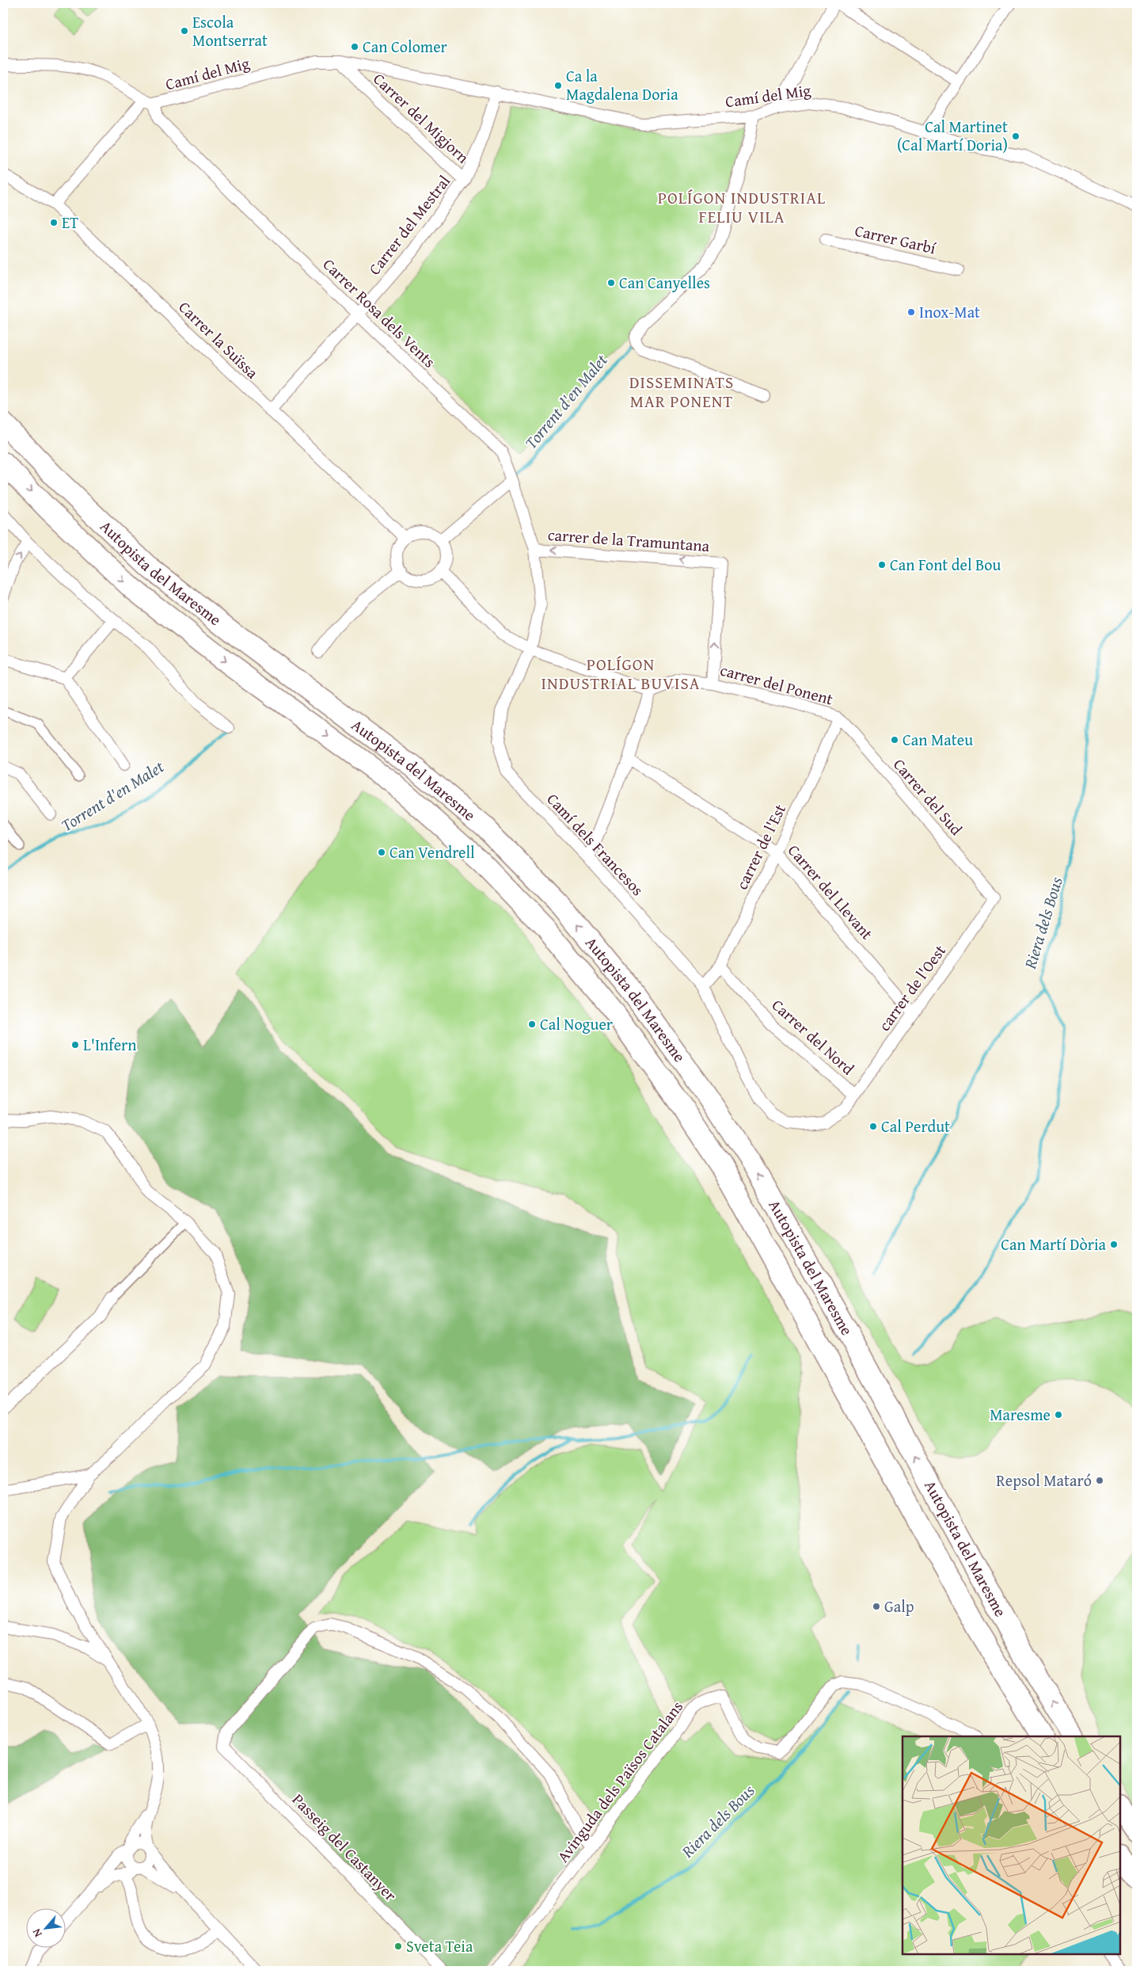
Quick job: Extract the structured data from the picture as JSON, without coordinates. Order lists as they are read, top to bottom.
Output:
{
  "streets": {
    "highway": ["Autopista del Maresme"],
    "street": [
      "Camí del Mig",
      "Carrer del Migjorn",
      "Carrer del Mestral",
      "Carrer Garbí",
      "Carrer Rosa dels Vents",
      "Carrer la Suïssa",
      "carrer de la Tramuntana",
      "carrer del Ponent",
      "Carrer del Sud",
      "Camí dels Francesos",
      "carrer de l'Est",
      "Carrer del Llevant",
      "carrer de l'Oest",
      "Carrer del Nord",
      "Avinguda dels Països Catalans",
      "Passeig del Castanyer"
    ]
  },
  "crossings": [
    ["Camí del Mig", "Carrer del Migjorn"],
    ["Camí del Mig", "Carrer del Mestral"],
    ["Camí del Mig", "Carrer Rosa dels Vents"],
    ["Carrer del Migjorn", "Carrer del Mestral"],
    ["Carrer del Mestral", "Carrer Rosa dels Vents"],
    ["Carrer del Mestral", "Carrer la Suïssa"],
    ["Carrer Rosa dels Vents", "Camí dels Francesos"],
    ["carrer de la Tramuntana", "carrer del Ponent"],
    ["carrer de la Tramuntana", "Camí dels Francesos"],
    ["carrer del Ponent", "Carrer del Sud"],
    ["carrer del Ponent", "carrer de l'Est"],
    ["Carrer del Sud", "carrer de l'Est"],
    ["Carrer del Sud", "carrer de l'Oest"],
    ["Camí dels Francesos", "carrer de l'Est"],
    ["Camí dels Francesos", "carrer de l'Oest"],
    ["Camí dels Francesos", "Carrer del Nord"],
    ["carrer de l'Est", "Carrer del Llevant"],
    ["carrer de l'Est", "Carrer del Nord"],
    ["Carrer del Llevant", "carrer de l'Oest"],
    ["carrer de l'Oest", "Carrer del Nord"],
    ["Avinguda dels Països Catalans", "Passeig del Castanyer"]
  ],
  "districts": ["POLÍGON INDUSTRIAL FELIU VILA", "DISSEMINATS MAR PONENT", "POLÍGON INDUSTRIAL BUVISA"],
  "water": ["Torrent d'en Malet", "Riera dels Bous"],
  "places": [
    "Escola Montserrat",
    "Can Colomer",
    "Ca la Magdalena Doria",
    "Cal Martinet (Cal Martí Doria)",
    "ET",
    "Can Canyelles",
    "Inox-Mat",
    "Can Font del Bou",
    "Can Mateu",
    "Can Vendrell",
    "Cal Noguer",
    "L'Infern",
    "Cal Perdut",
    "Can Martí Dòria",
    "Maresme",
    "Repsol Mataró",
    "Galp",
    "Sveta Teia"
  ],
  "north": "bottom left"
}
